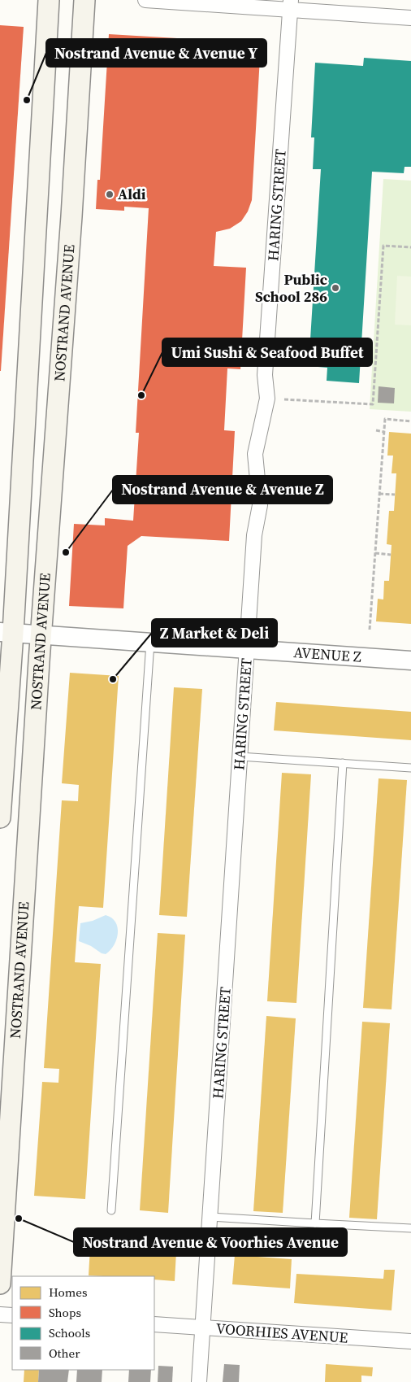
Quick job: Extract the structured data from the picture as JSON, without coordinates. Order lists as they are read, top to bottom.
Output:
{
  "streets": {
    "main road": ["NOSTRAND AVENUE"],
    "street": ["HARING STREET", "AVENUE Z", "VOORHIES AVENUE"]
  },
  "crossings": [
    ["HARING STREET", "AVENUE Z"],
    ["HARING STREET", "VOORHIES AVENUE"],
    ["NOSTRAND AVENUE", "AVENUE Z"]
  ],
  "places": [
    "Nostrand Avenue & Avenue Y",
    "Aldi",
    "Public School 286",
    "Umi Sushi & Seafood Buffet",
    "Nostrand Avenue & Avenue Z",
    "Z Market & Deli",
    "Nostrand Avenue & Voorhies Avenue"
  ],
  "legend": [
    "Homes",
    "Shops",
    "Schools",
    "Other"
  ]
}
